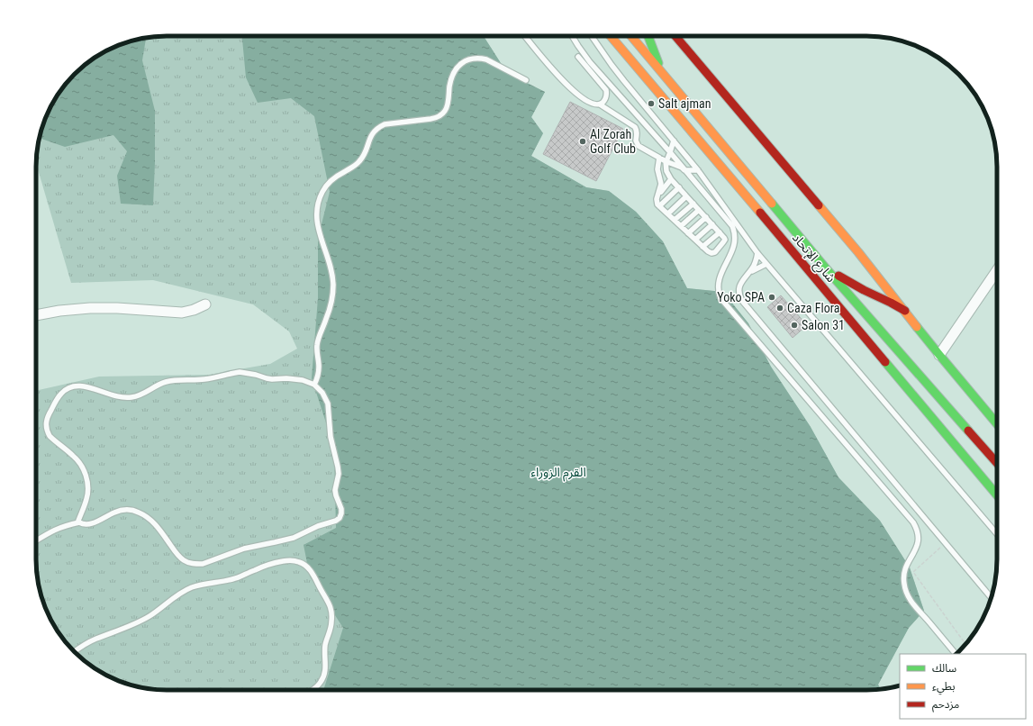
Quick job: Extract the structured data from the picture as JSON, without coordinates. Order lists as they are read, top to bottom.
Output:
{
  "streets": {
    "main road": ["شارع الإتحاد"]
  },
  "parks": ["القرم الزوراء"],
  "places": [
    "Salt ajman",
    "Al Zorah Golf Club",
    "Yoko SPA",
    "Caza Flora",
    "Salon 31"
  ],
  "legend": ["سالك", "بطيء", "مزدحم"]
}
